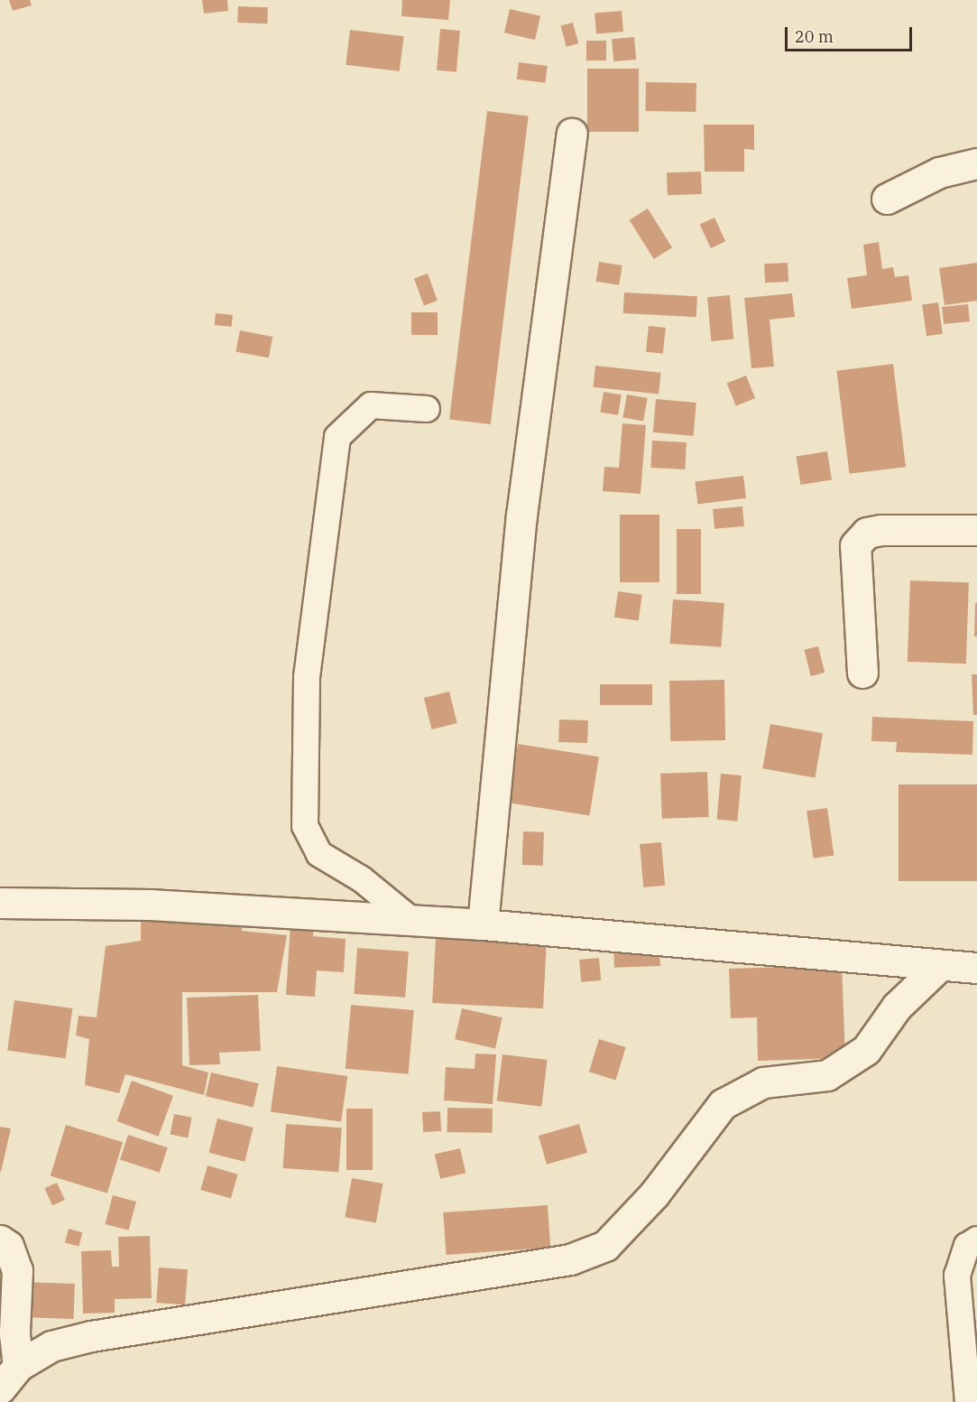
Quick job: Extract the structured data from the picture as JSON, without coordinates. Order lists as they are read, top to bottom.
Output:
{
  "scale_bar": "20 m"
}
